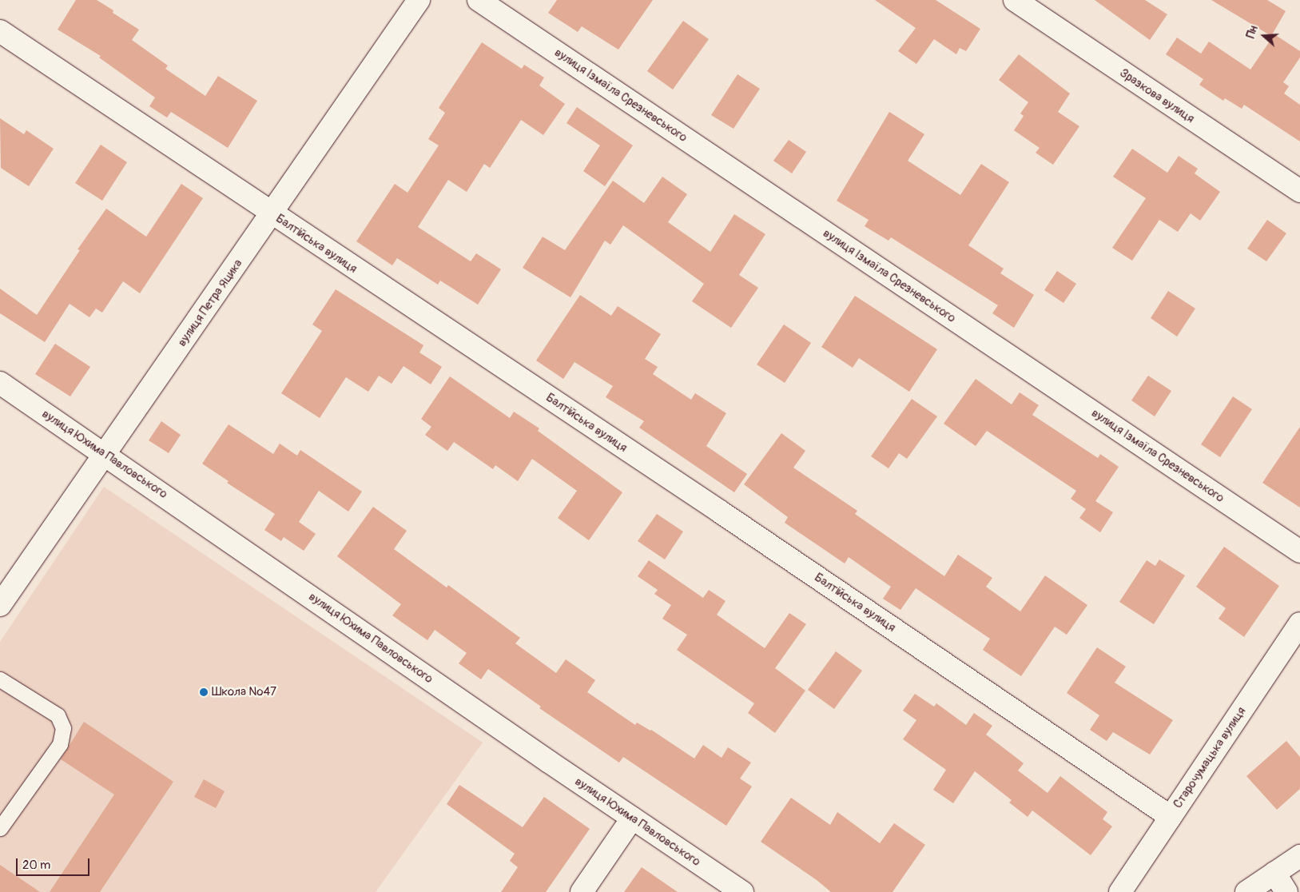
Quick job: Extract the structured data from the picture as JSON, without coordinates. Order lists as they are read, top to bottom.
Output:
{
  "streets": {
    "street": [
      "вулиця Ізмаїла Срезневського",
      "Зразкова вулиця",
      "Балтійська вулиця",
      "вулиця Петра Яцика",
      "вулиця Юхима Павловського",
      "Старочумацька вулиця"
    ]
  },
  "crossings": [
    ["Балтійська вулиця", "вулиця Петра Яцика"],
    ["Балтійська вулиця", "Старочумацька вулиця"],
    ["вулиця Петра Яцика", "вулиця Юхима Павловського"]
  ],
  "places": ["Школа №47"],
  "scale_bar": "20 m",
  "north": "left"
}
